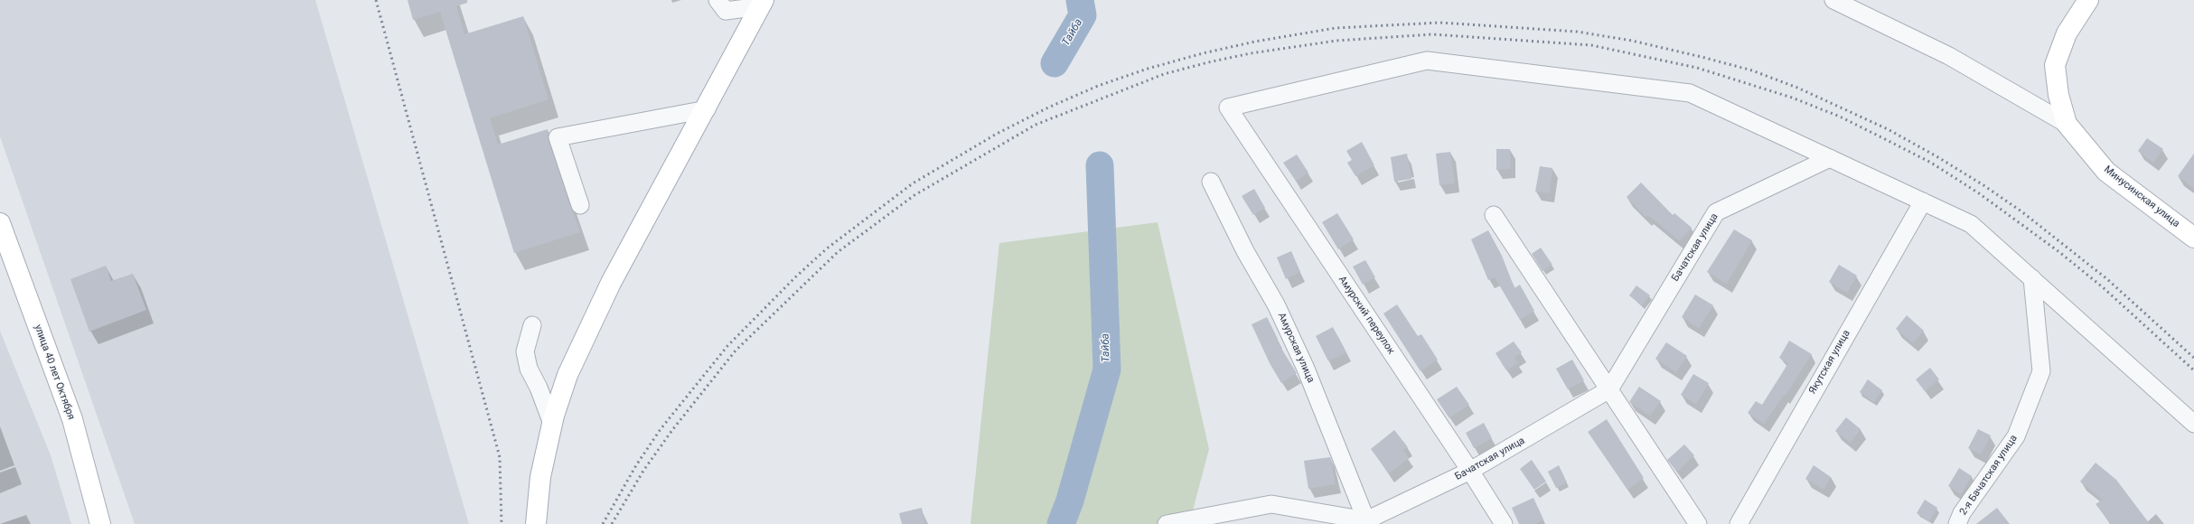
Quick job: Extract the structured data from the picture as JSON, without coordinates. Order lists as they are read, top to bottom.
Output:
{
  "streets": {
    "main road": ["Минусинская улица", "улица 40 лет Октября"],
    "street": [
      "Бачатская улица",
      "Амурский переулок",
      "Амурская улица",
      "Якутская улица",
      "2-я Бачатская улица"
    ]
  },
  "crossings": [
    ["Бачатская улица", "Амурский переулок"],
    ["Бачатская улица", "Амурская улица"]
  ],
  "water": ["Тайба"]
}
